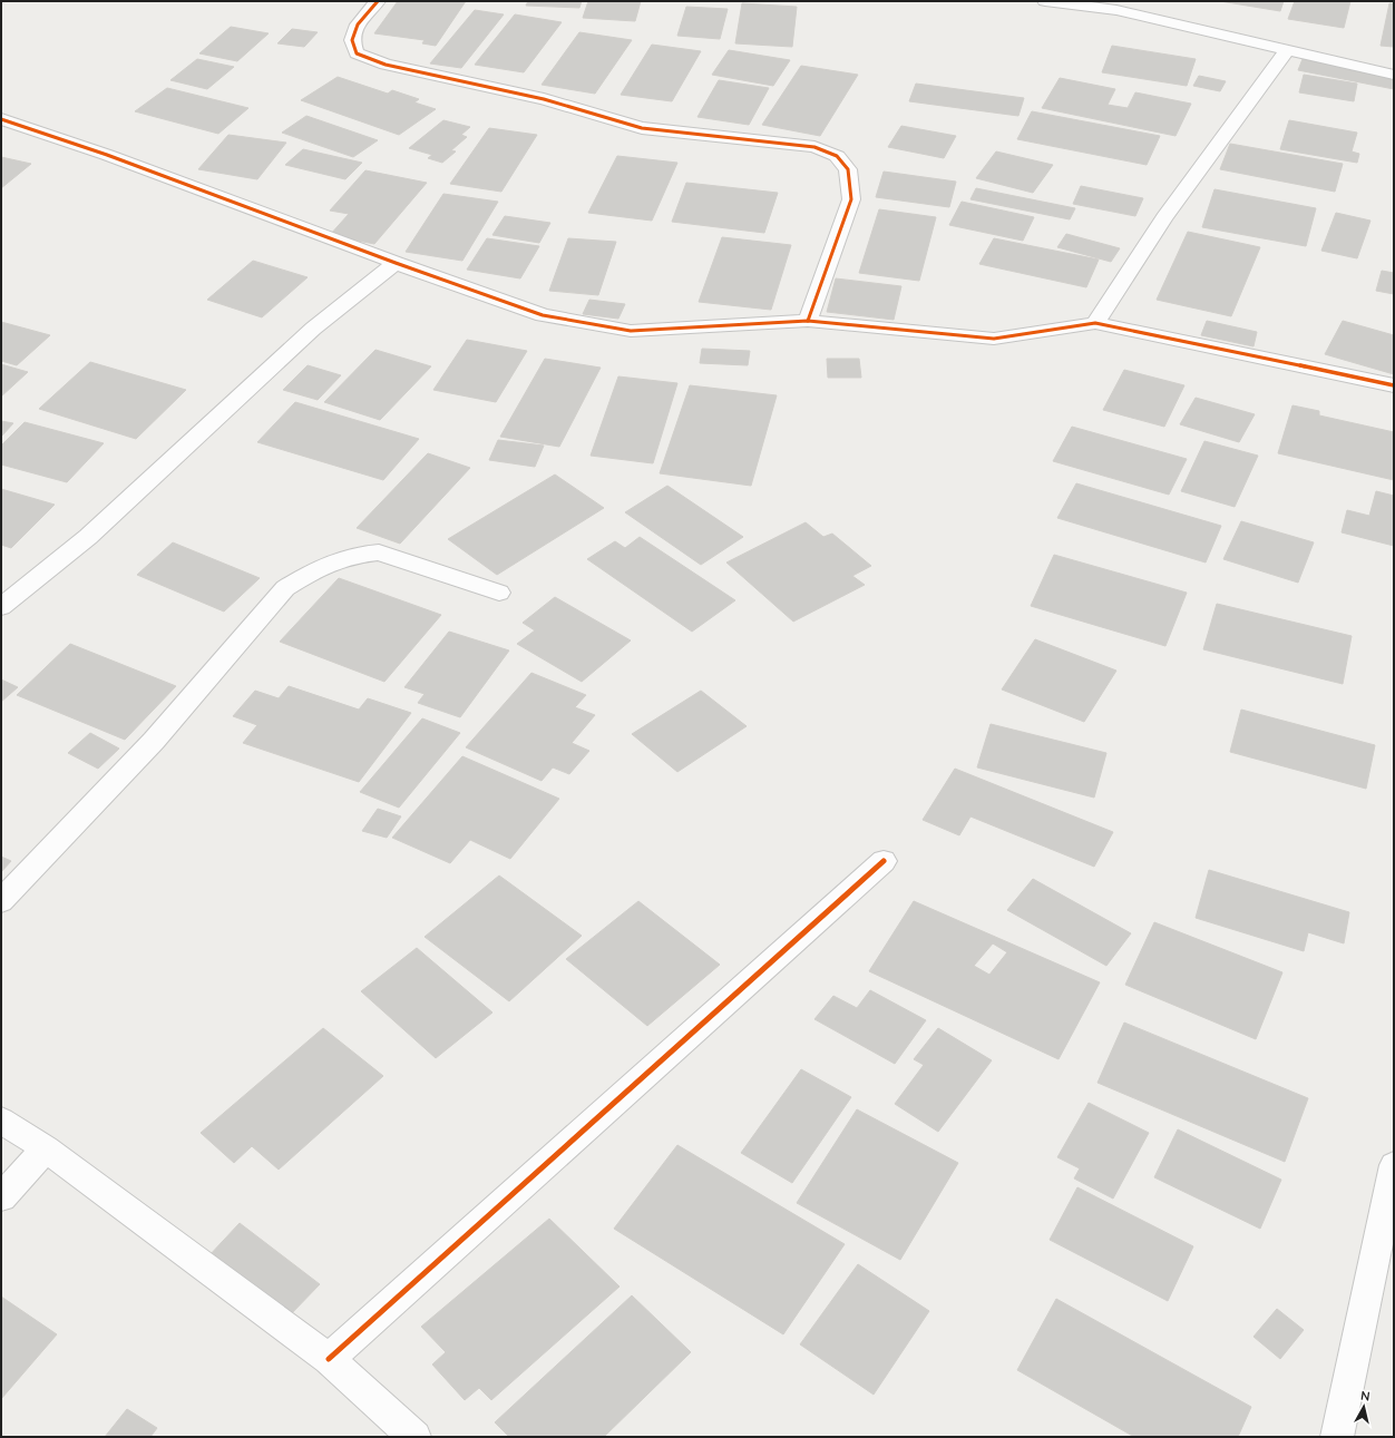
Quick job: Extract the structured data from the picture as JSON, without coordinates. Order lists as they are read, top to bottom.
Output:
{
  "north": "top"
}
